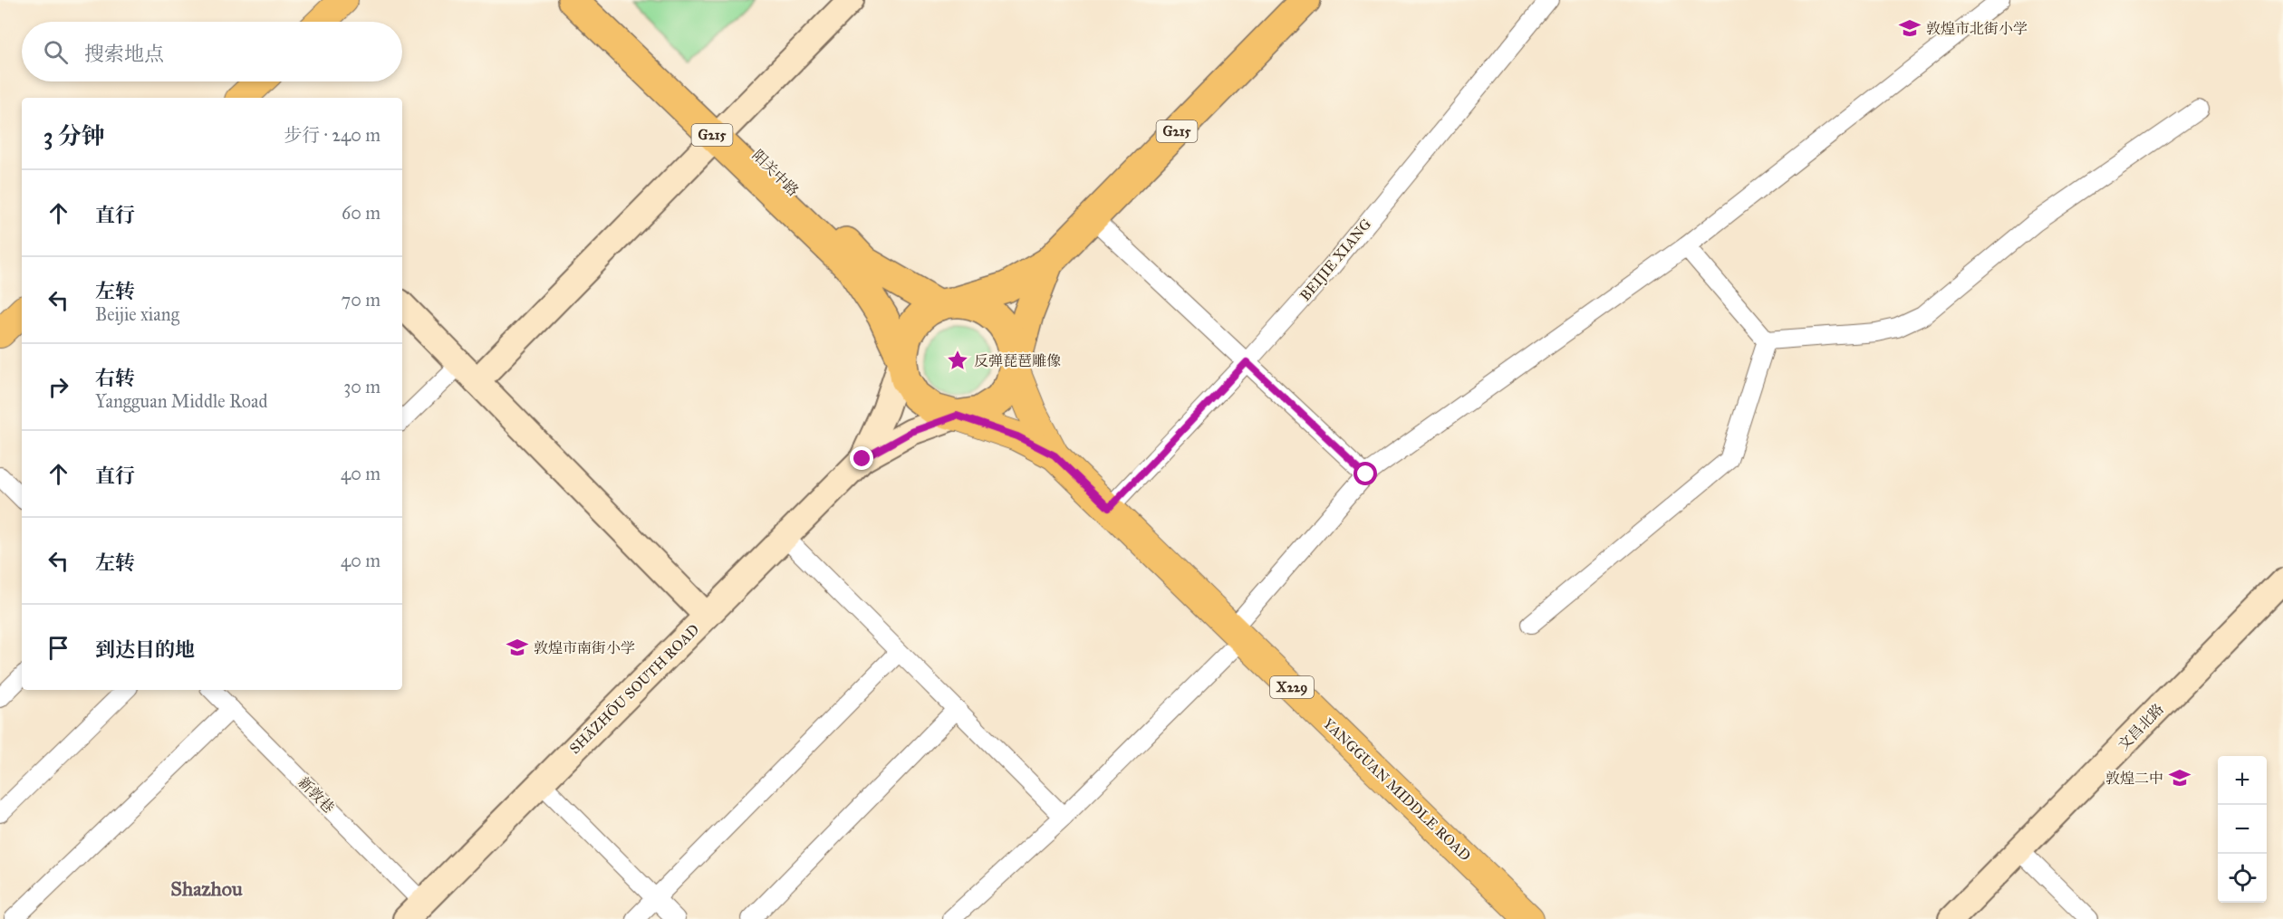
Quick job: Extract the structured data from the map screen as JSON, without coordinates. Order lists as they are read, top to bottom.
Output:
{
  "streets": {
    "highway": ["G215", "阳关中路"],
    "main road": ["X229", "YANGGUAN MIDDLE ROAD"],
    "street": [
      "BEIJIE XIANG",
      "SHĀZHŌU SOUTH ROAD",
      "文昌北路",
      "新敦巷"
    ]
  },
  "crossings": [
    ["G215", "阳关中路"],
    ["G215", "X229"],
    ["阳关中路", "X229"],
    ["BEIJIE XIANG", "YANGGUAN MIDDLE ROAD"],
    ["X229", "YANGGUAN MIDDLE ROAD"],
    ["SHĀZHŌU SOUTH ROAD", "新敦巷"]
  ],
  "districts": ["Shazhou"],
  "places": {
    "school or university": ["敦煌市北街小学", "敦煌市南街小学", "敦煌二中"],
    "place": ["反弹琵琶雕像"]
  },
  "page": {
    "search": "搜索地点",
    "heading": ["3 分钟", "步行 · 240 m"],
    "list": [
      ["直行", "60 m"],
      ["左转", "Beijie xiang", "70 m"],
      ["右转", "Yangguan Middle Road", "30 m"],
      ["直行", "40 m"],
      ["左转", "40 m"],
      "到达目的地"
    ],
    "map_buttons": ["+", "−"]
  }
}
